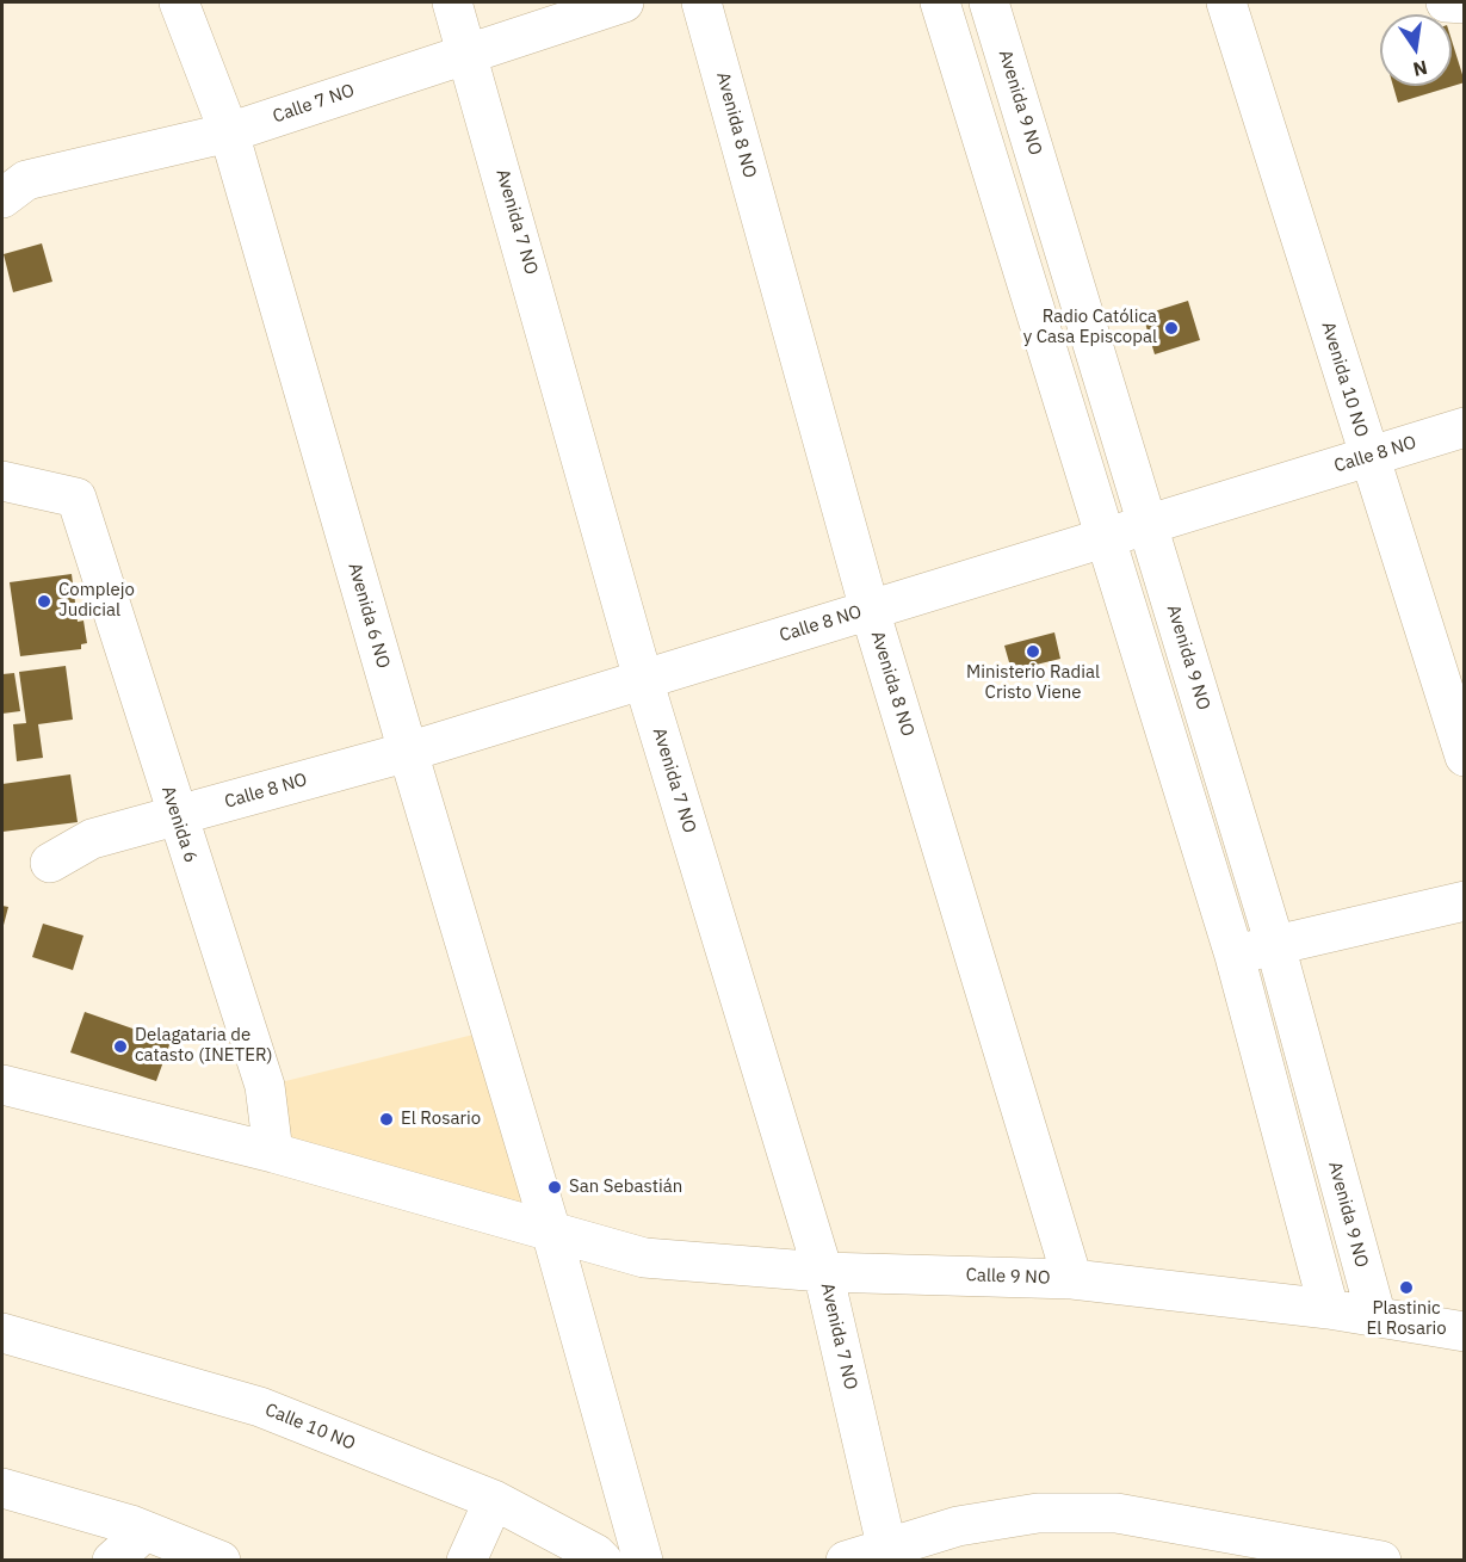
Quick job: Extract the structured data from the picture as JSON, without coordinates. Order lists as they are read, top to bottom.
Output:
{
  "streets": {
    "street": [
      "Avenida 9 NO",
      "Calle 7 NO",
      "Avenida 8 NO",
      "Avenida 7 NO",
      "Avenida 10 NO",
      "Calle 8 NO",
      "Avenida 6 NO",
      "Avenida 6",
      "Calle 9 NO",
      "Calle 10 NO"
    ]
  },
  "crossings": [
    ["Avenida 9 NO", "Calle 8 NO"],
    ["Avenida 9 NO", "Calle 9 NO"],
    ["Calle 7 NO", "Avenida 7 NO"],
    ["Calle 7 NO", "Avenida 6 NO"],
    ["Avenida 8 NO", "Calle 8 NO"],
    ["Avenida 8 NO", "Calle 9 NO"],
    ["Avenida 7 NO", "Calle 8 NO"],
    ["Avenida 7 NO", "Calle 9 NO"],
    ["Avenida 10 NO", "Calle 8 NO"],
    ["Calle 8 NO", "Avenida 6 NO"],
    ["Calle 8 NO", "Avenida 6"],
    ["Avenida 6 NO", "Calle 9 NO"],
    ["Avenida 6", "Calle 9 NO"]
  ],
  "places": [
    "Radio Católica y Casa Episcopal",
    "Complejo Judicial",
    "Ministerio Radial Cristo Viene",
    "Delagataria de catasto (INETER)",
    "El Rosario",
    "San Sebastián",
    "Plastinic El Rosario"
  ],
  "north": "bottom"
}
